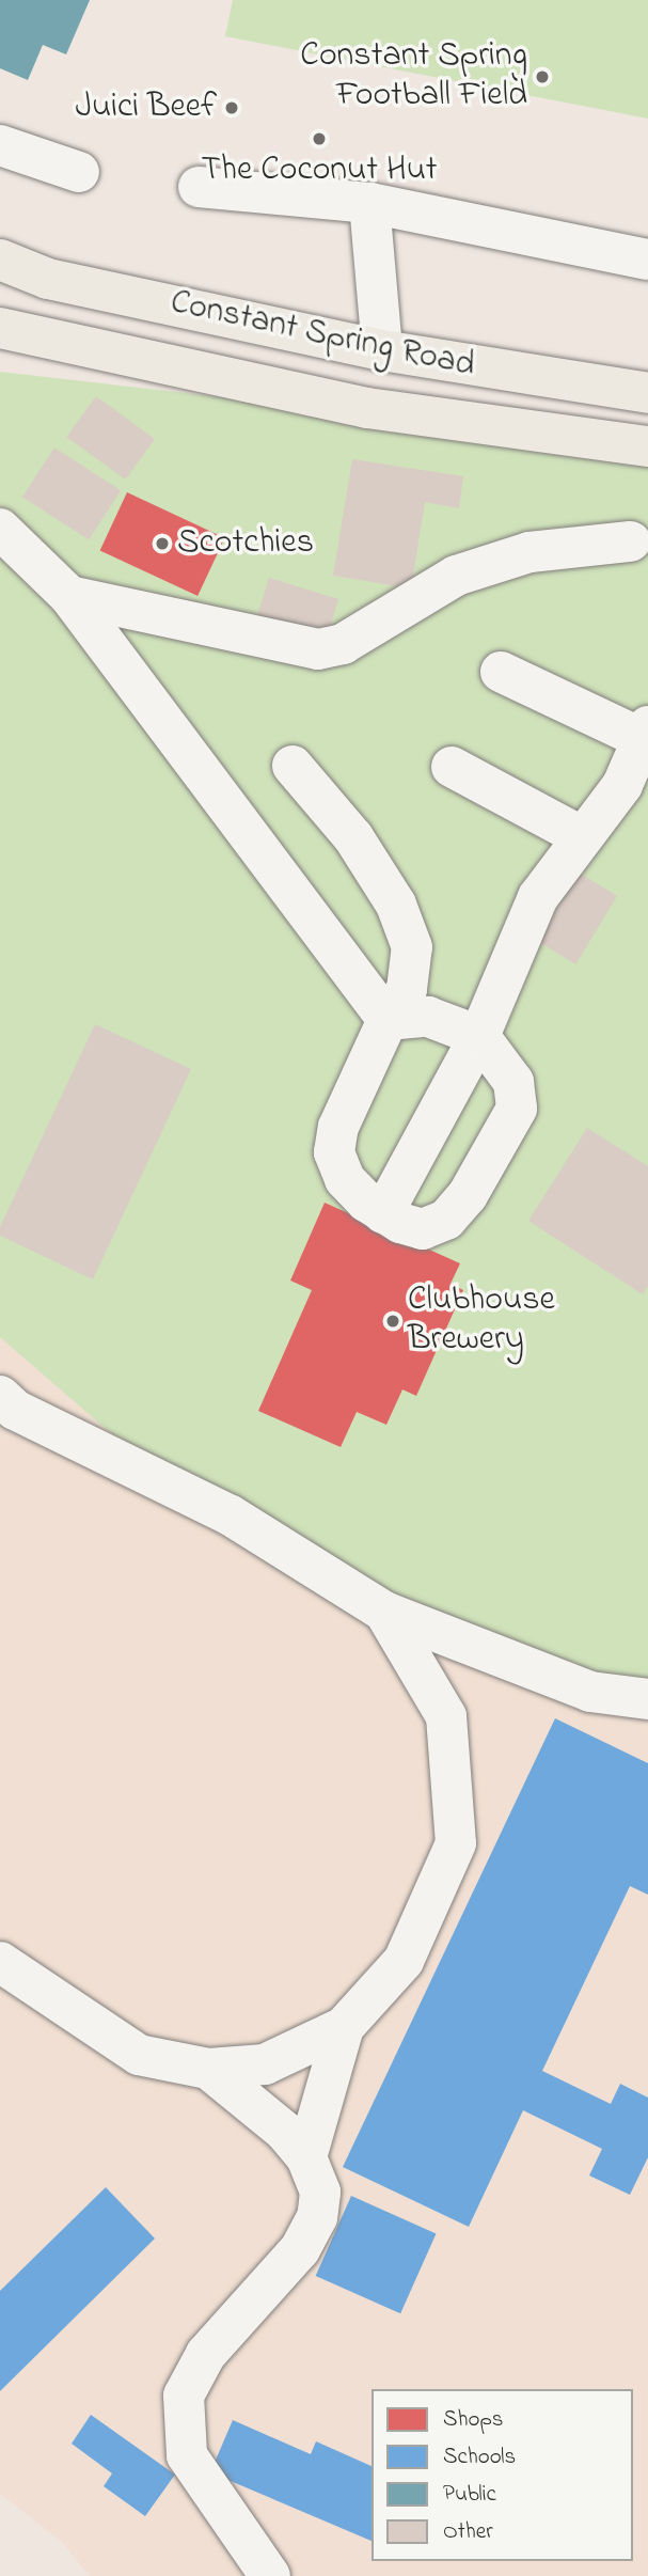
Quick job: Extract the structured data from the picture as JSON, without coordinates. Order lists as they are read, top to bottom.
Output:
{
  "streets": {
    "main road": ["Constant Spring Road"]
  },
  "places": [
    "Constant Spring Football Field",
    "Juici Beef",
    "The Coconut Hut",
    "Scotchies",
    "Clubhouse Brewery"
  ],
  "legend": [
    "Shops",
    "Schools",
    "Public",
    "Other"
  ]
}
